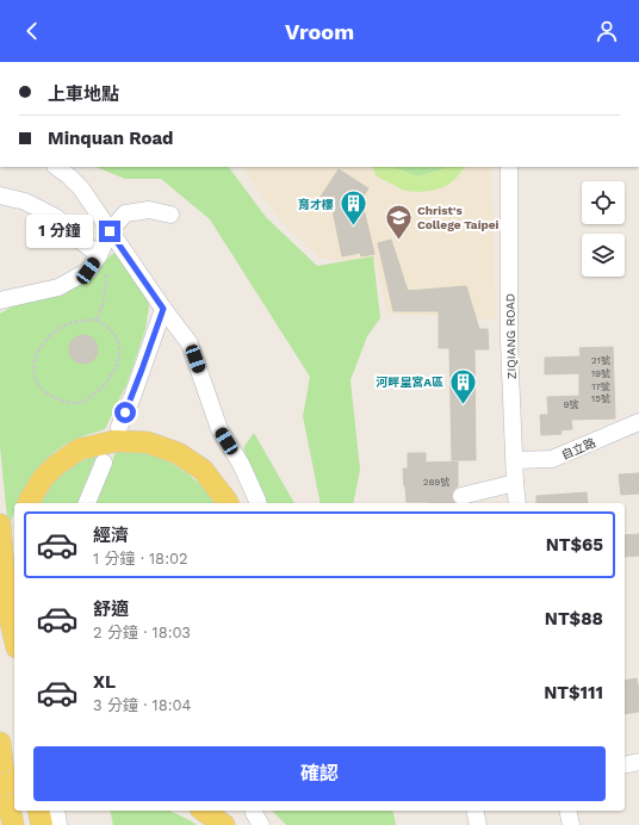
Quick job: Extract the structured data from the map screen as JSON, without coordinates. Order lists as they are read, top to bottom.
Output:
{
  "streets": {
    "street": ["ZIQIANG ROAD", "自立路"]
  },
  "crossings": [
    ["ZIQIANG ROAD", "自立路"]
  ],
  "places": {
    "building": ["育才樓", "河畔皇宮A區"],
    "school or university": ["Christ's College Taipei"]
  },
  "house_numbers": [
    "21號",
    "19號",
    "17號",
    "15號",
    "9號",
    "289號"
  ],
  "page": {
    "header": "Vroom",
    "banner": ["上車地點", "Minquan Road"],
    "bubble": "1 分鐘",
    "list": [
      {
        "name": "經濟",
        "note": "1 分鐘 · 18:02",
        "value": "NT$65"
      },
      {
        "name": "舒適",
        "note": "2 分鐘 · 18:03",
        "value": "NT$88"
      },
      {
        "name": "XL",
        "note": "3 分鐘 · 18:04",
        "value": "NT$111"
      }
    ],
    "buttons": "確認"
  }
}
